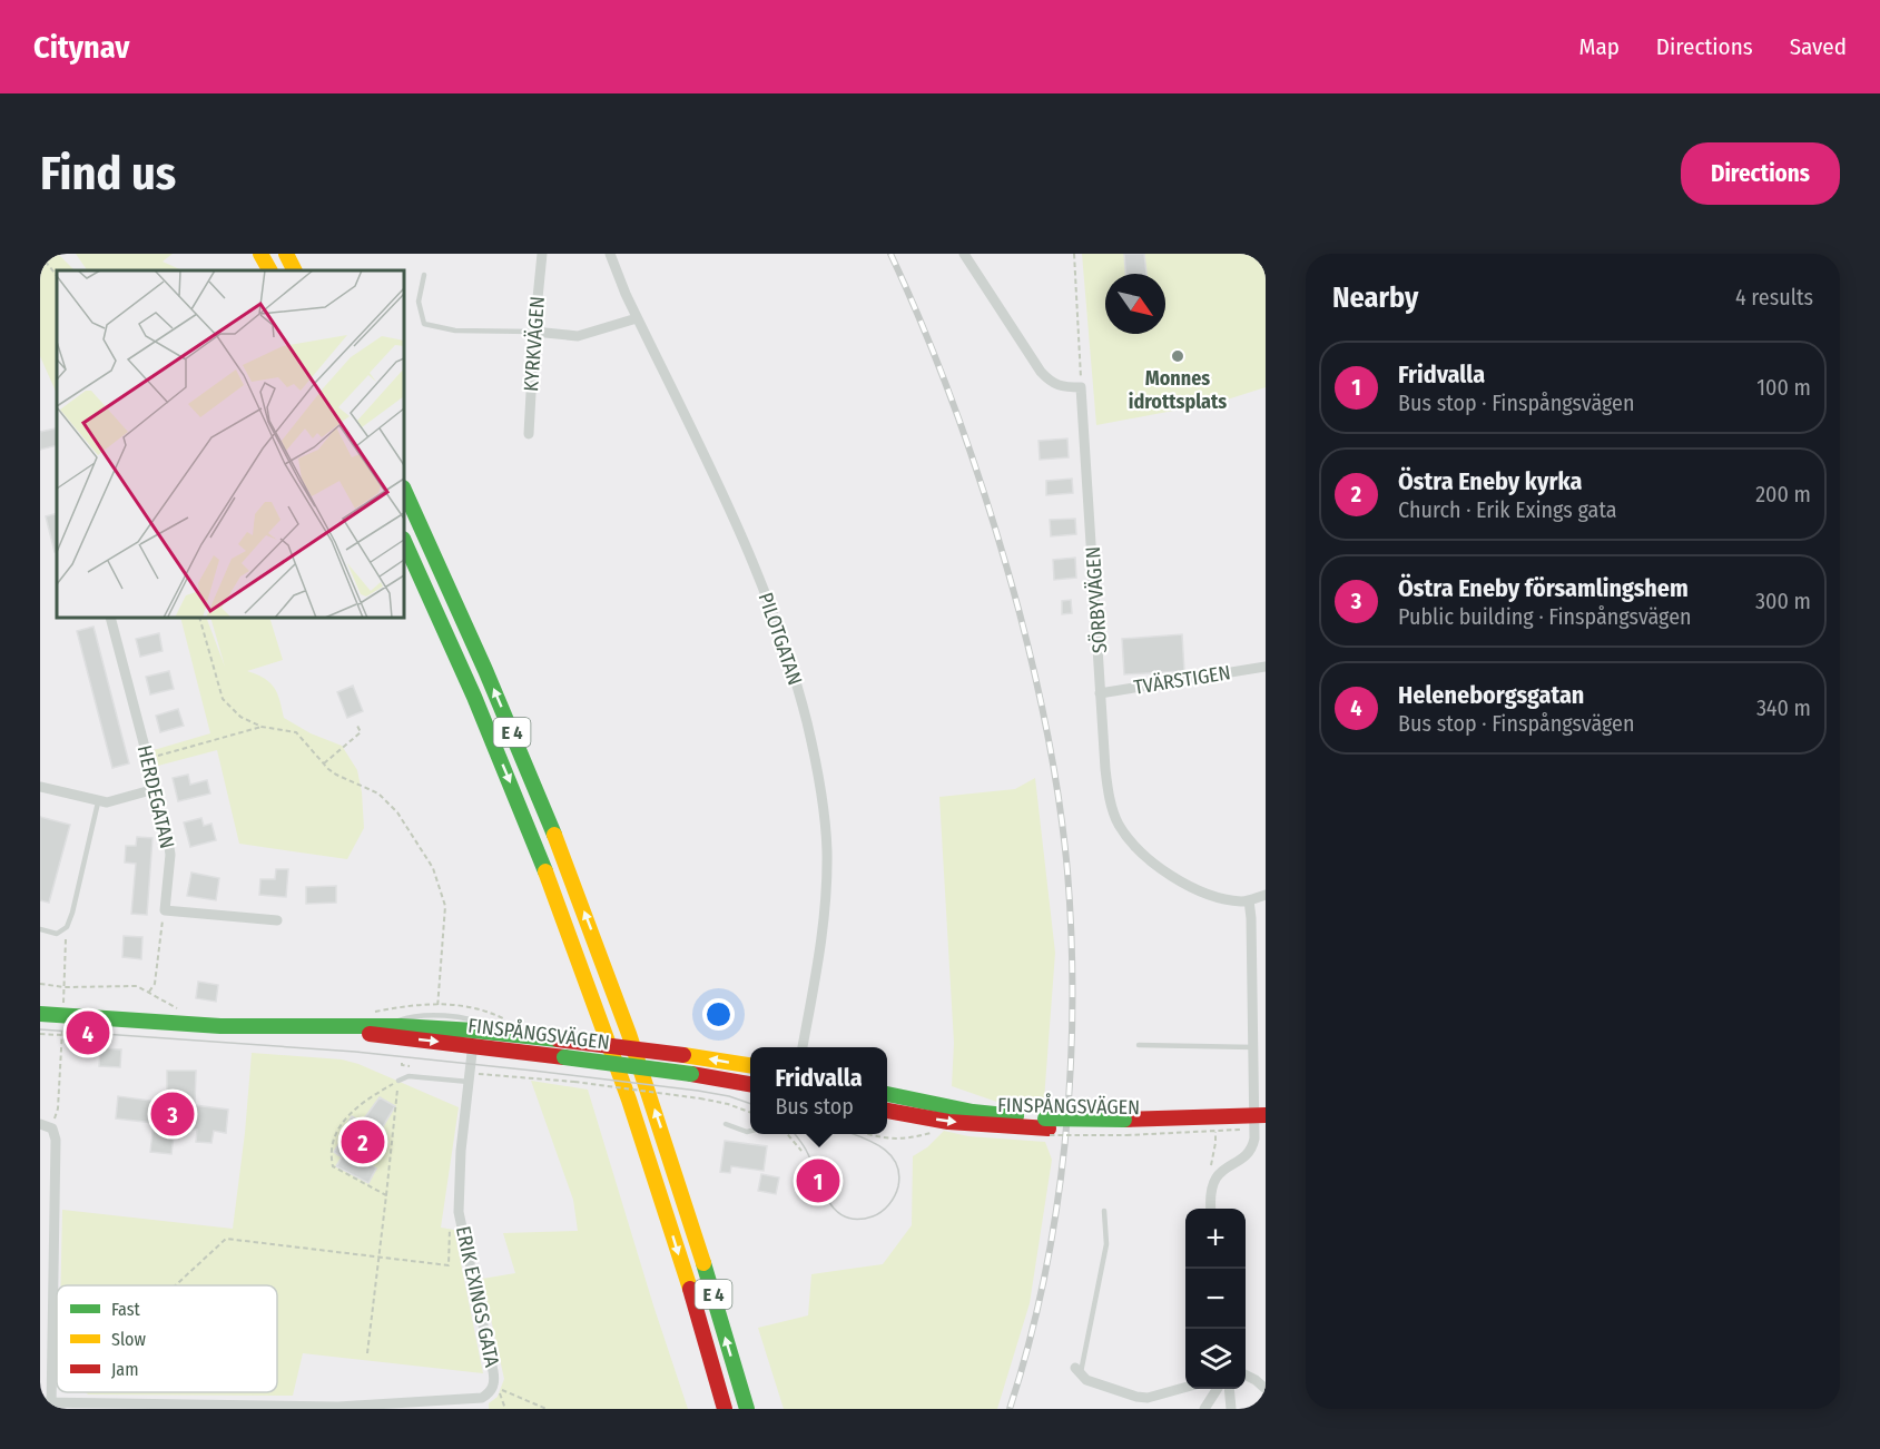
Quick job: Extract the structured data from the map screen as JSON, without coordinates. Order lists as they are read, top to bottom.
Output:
{
  "streets": {
    "main road": ["E 4", "FINSPÅNGSVÄGEN"],
    "street": [
      "KYRKVÄGEN",
      "SÖRBYVÄGEN",
      "PILOTGATAN",
      "TVÄRSTIGEN",
      "HERDEGATAN",
      "ERIK EXINGS GATA"
    ]
  },
  "crossings": [
    ["SÖRBYVÄGEN", "TVÄRSTIGEN"],
    ["FINSPÅNGSVÄGEN", "ERIK EXINGS GATA"]
  ],
  "places": ["Monnes idrottsplats"],
  "legend": ["Fast", "Slow", "Jam"],
  "north": "bottom right",
  "page": {
    "header": "Citynav",
    "nav": ["Map", "Directions", "Saved"],
    "buttons": "Directions",
    "title": "Find us",
    "heading": ["Nearby", "4 results"],
    "list": [
      {
        "mark": "1",
        "name": "Fridvalla",
        "note": "Bus stop · Finspångsvägen",
        "value": "100 m"
      },
      {
        "mark": "2",
        "name": "Östra Eneby kyrka",
        "note": "Church · Erik Exings gata",
        "value": "200 m"
      },
      {
        "mark": "3",
        "name": "Östra Eneby församlingshem",
        "note": "Public building · Finspångsvägen",
        "value": "300 m"
      },
      {
        "mark": "4",
        "name": "Heleneborgsgatan",
        "note": "Bus stop · Finspångsvägen",
        "value": "340 m"
      }
    ],
    "pins": [
      "4",
      "3",
      "2",
      "1"
    ],
    "popup": ["Fridvalla", "Bus stop"],
    "map_buttons": ["+", "−"]
  }
}
